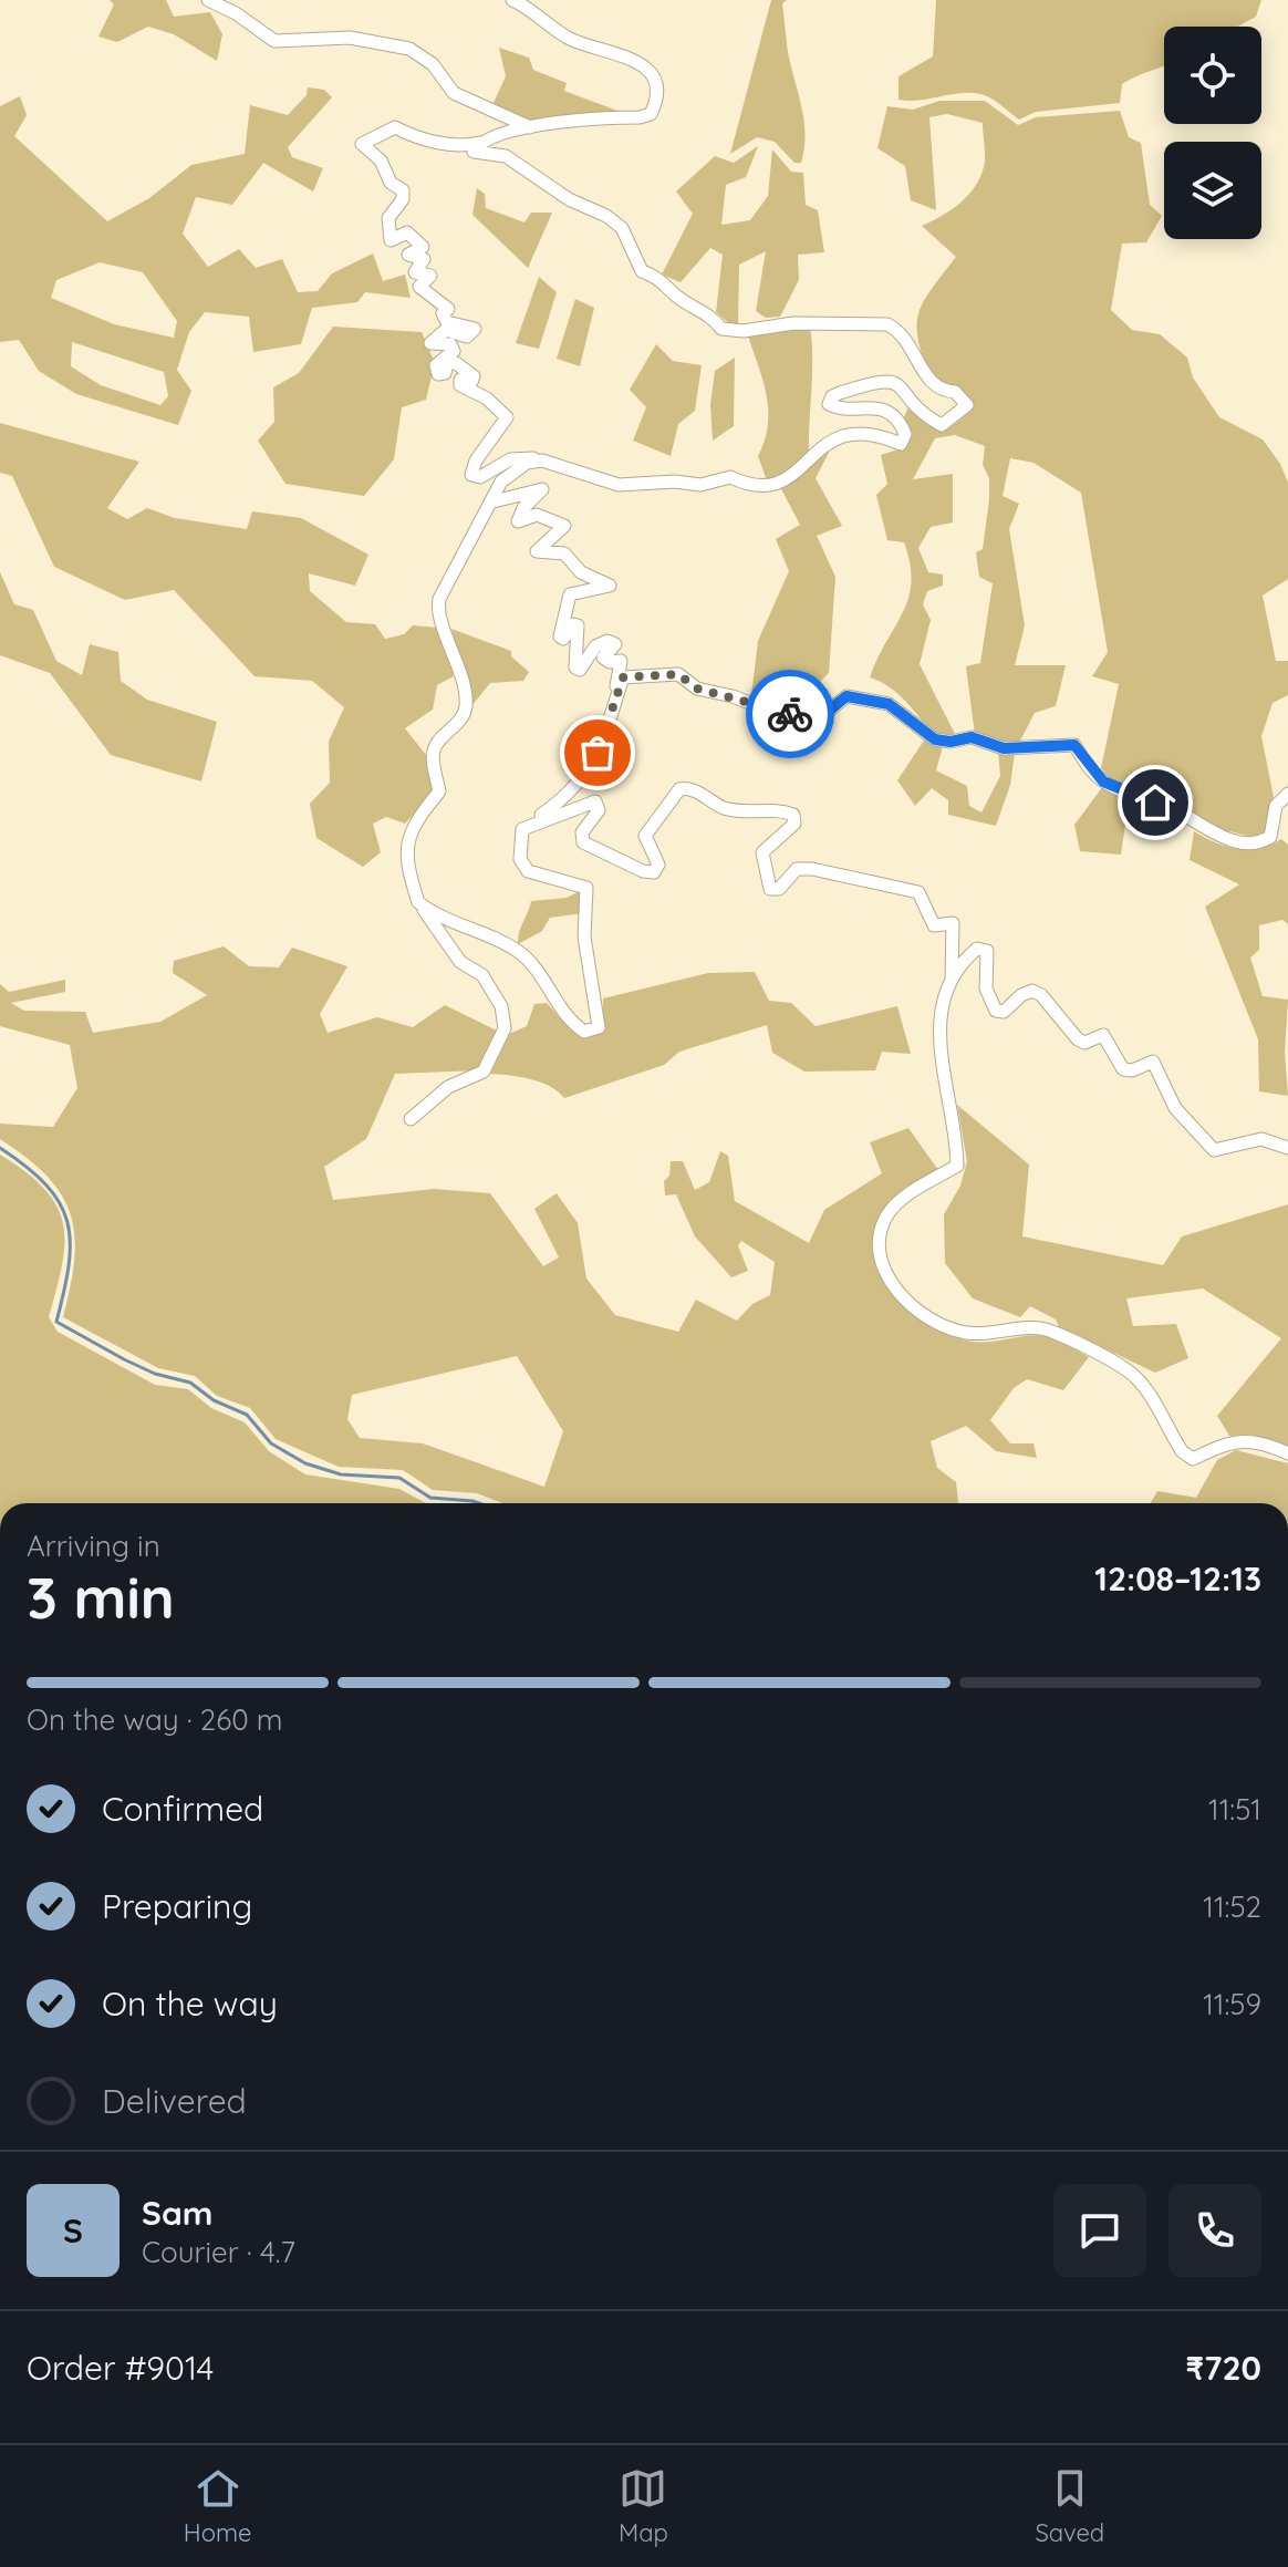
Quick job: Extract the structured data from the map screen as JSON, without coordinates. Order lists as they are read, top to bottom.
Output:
{
  "page": {
    "heading": ["3 min", "Arriving in", "12:08–12:13"],
    "panel": [
      "Sam",
      "Courier · 4.7",
      "Order #9014",
      "₹720"
    ],
    "bar": "On the way · 260 m",
    "list": [
      ["Confirmed", "11:51"],
      ["Preparing", "11:52"],
      ["On the way", "11:59"],
      "Delivered"
    ],
    "round": "S",
    "tabs": ["Home", "Map", "Saved"]
  }
}
